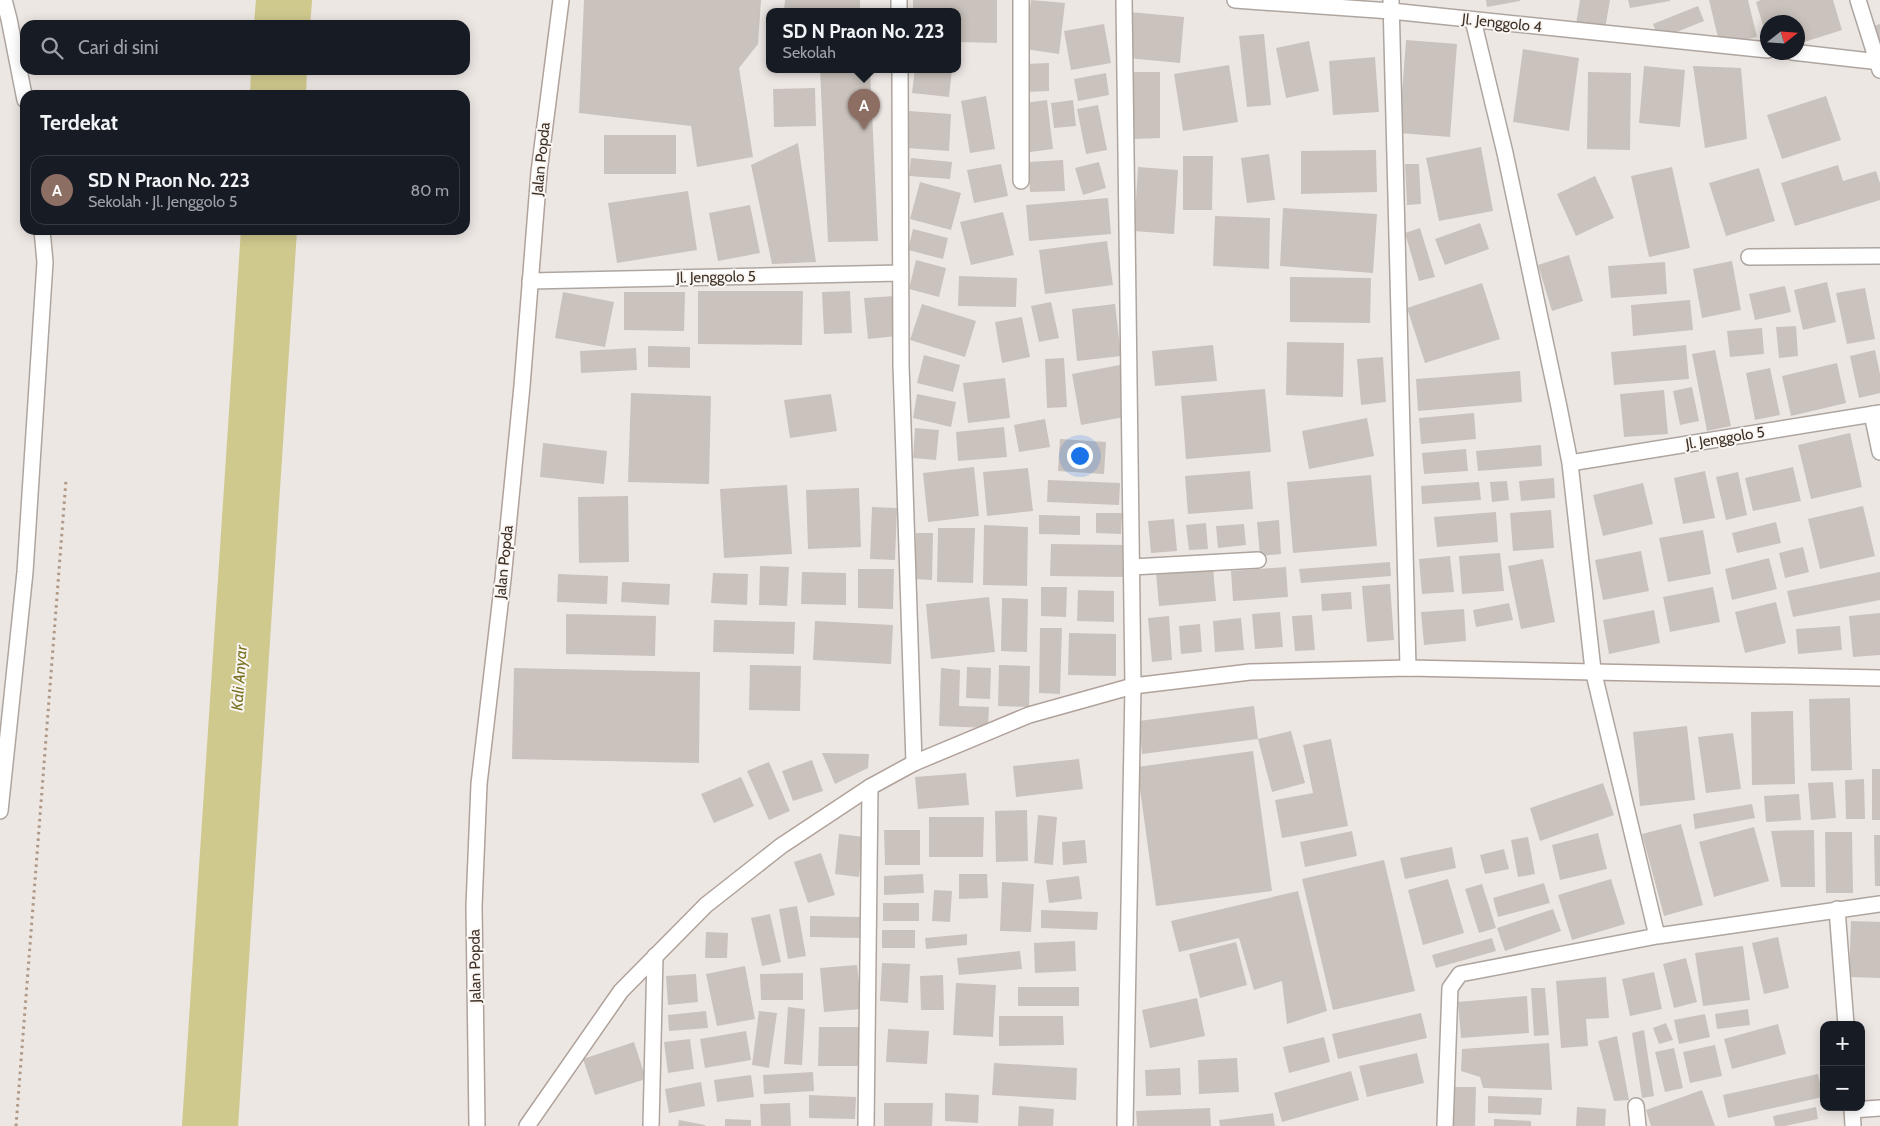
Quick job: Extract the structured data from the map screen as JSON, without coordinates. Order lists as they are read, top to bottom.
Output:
{
  "streets": {
    "street": ["Jl. Jenggolo 4", "Jalan Popda", "Jl. Jenggolo 5"]
  },
  "crossings": [
    ["Jalan Popda", "Jl. Jenggolo 5"]
  ],
  "water": ["Kali Anyar"],
  "north": "right",
  "page": {
    "popup": ["SD N Praon No. 223", "Sekolah"],
    "search": "Cari di sini",
    "pins": "A",
    "heading": "Terdekat",
    "list": [
      {
        "mark": "A",
        "name": "SD N Praon No. 223",
        "note": "Sekolah · Jl. Jenggolo 5",
        "value": "80 m"
      }
    ],
    "map_buttons": ["+", "−"]
  }
}
